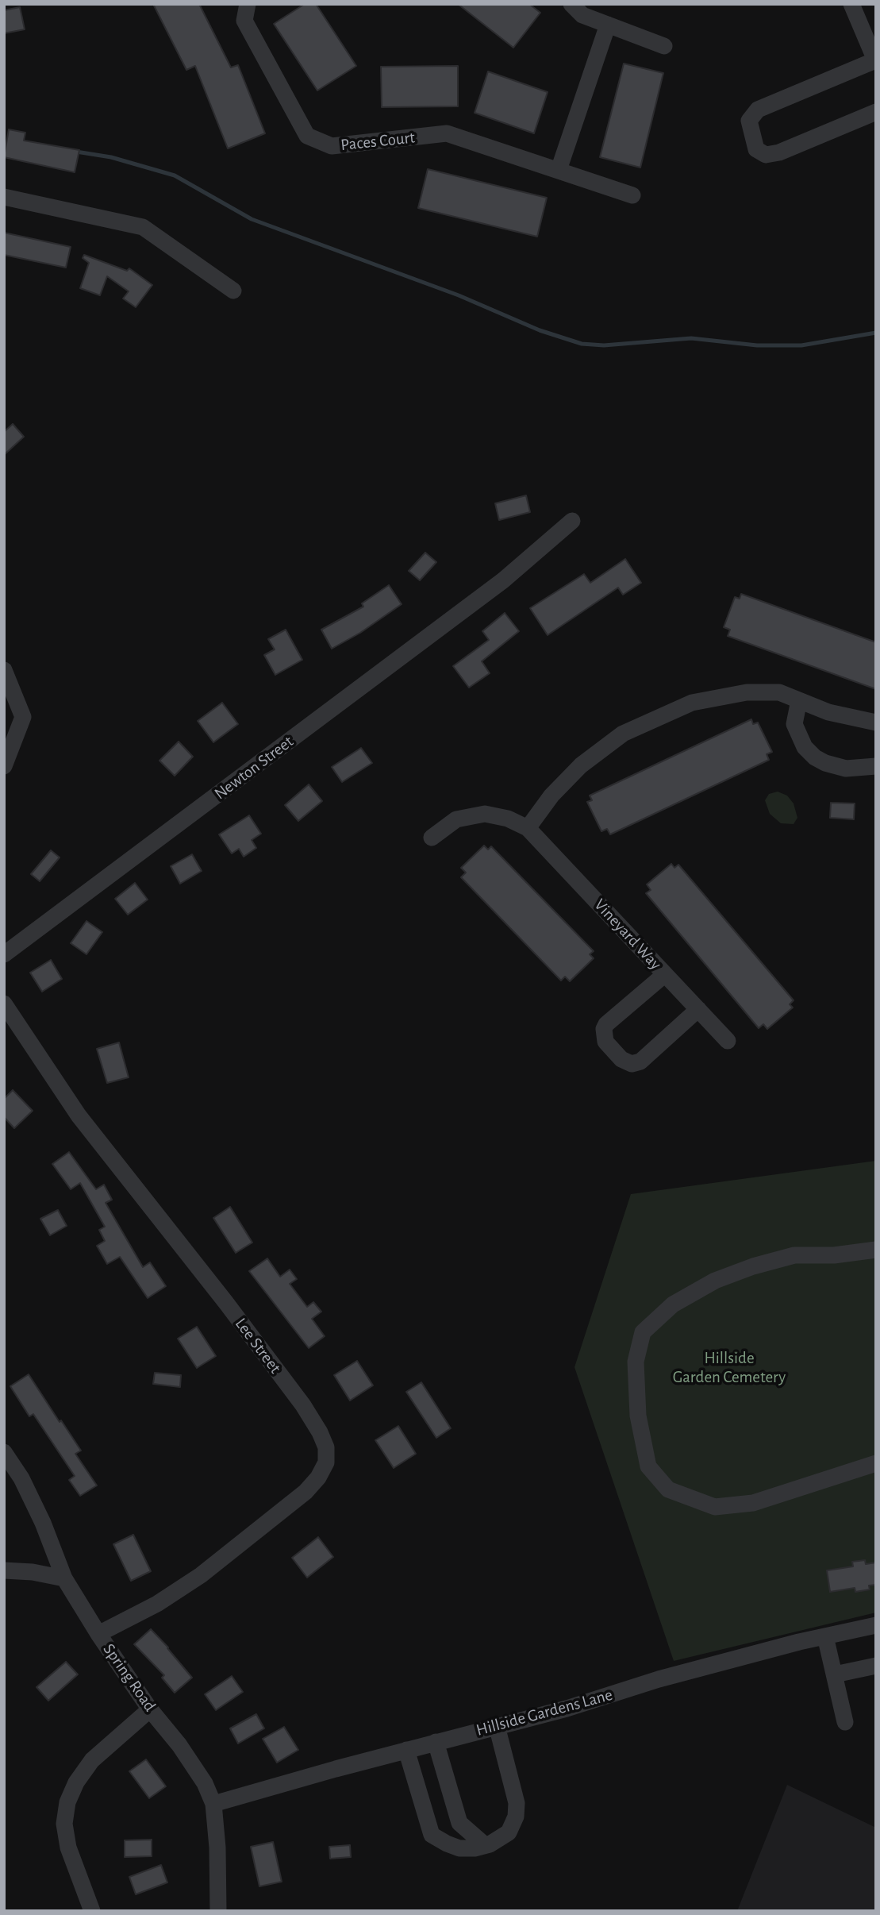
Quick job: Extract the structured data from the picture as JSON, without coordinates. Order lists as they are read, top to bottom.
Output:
{
  "streets": {
    "street": [
      "Paces Court",
      "Newton Street",
      "Vineyard Way",
      "Lee Street",
      "Spring Road",
      "Hillside Gardens Lane"
    ]
  },
  "crossings": [
    ["Lee Street", "Spring Road"],
    ["Spring Road", "Hillside Gardens Lane"]
  ],
  "parks": ["Hillside Garden Cemetery"]
}
